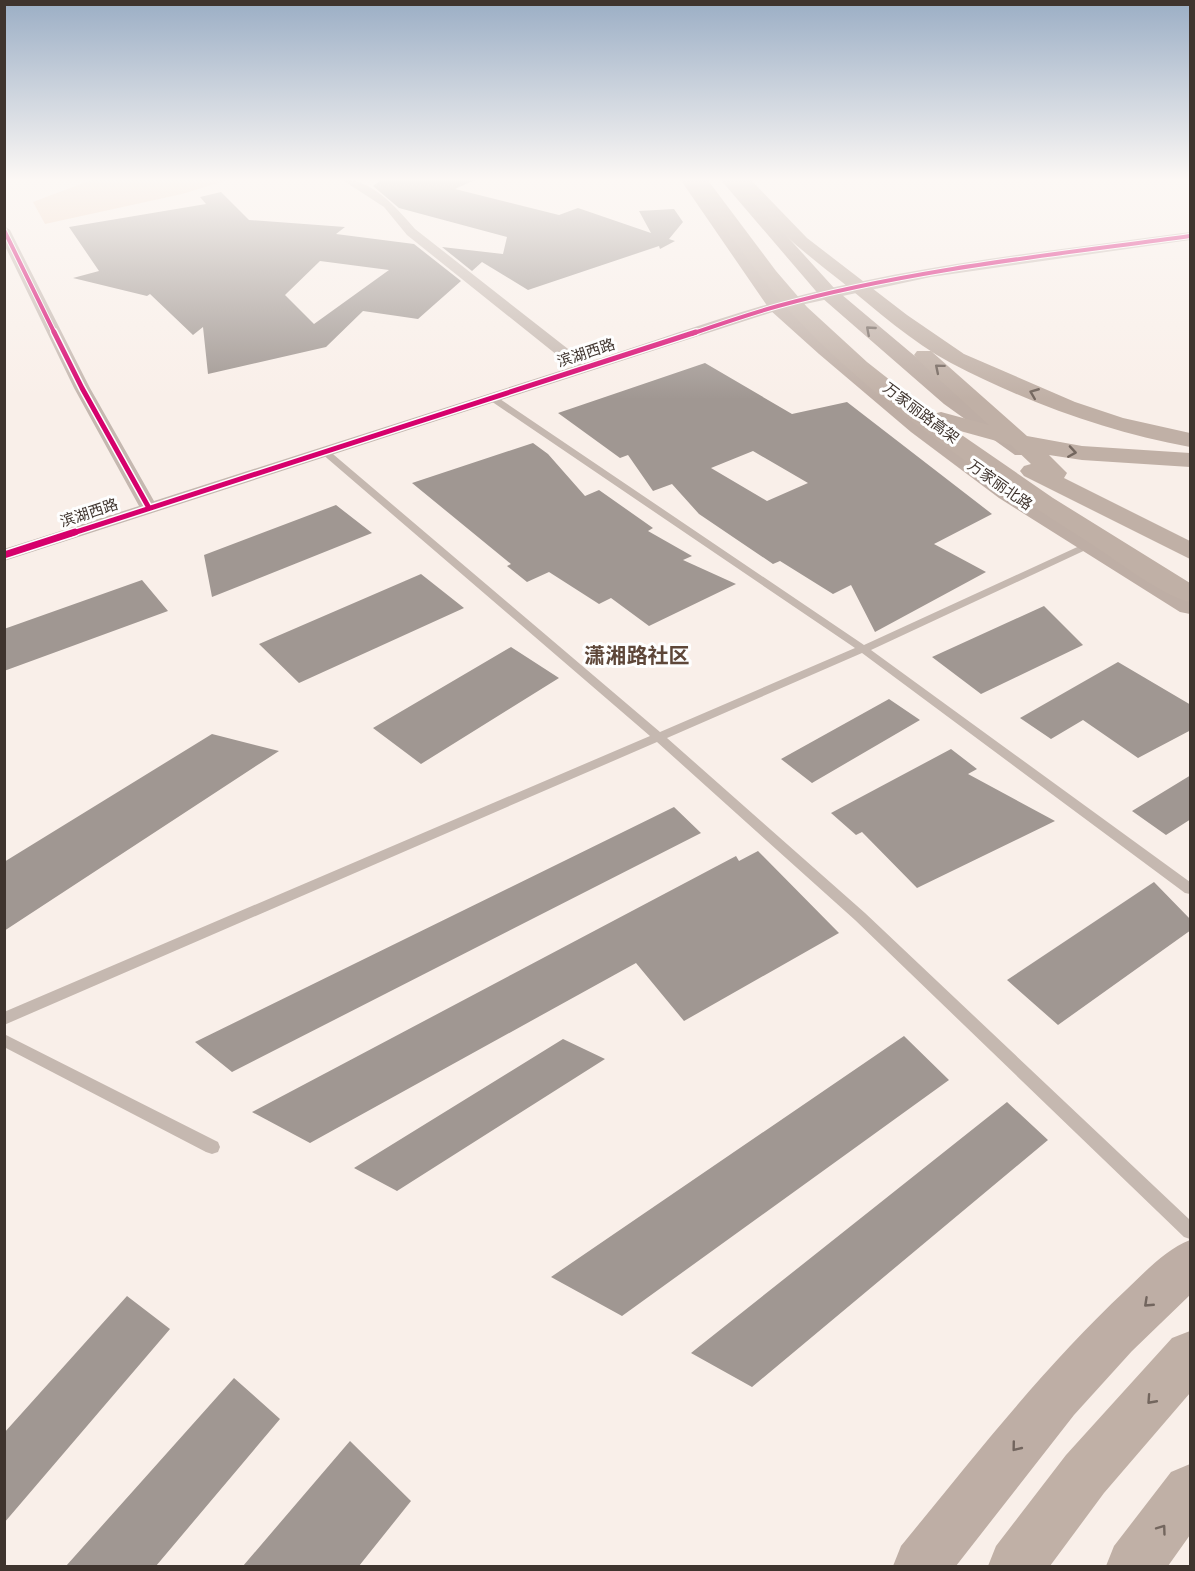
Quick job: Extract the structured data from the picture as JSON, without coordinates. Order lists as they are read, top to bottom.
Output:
{
  "streets": {
    "highway": ["万家丽路高架"],
    "main road": ["万家丽北路"],
    "street": ["滨湖西路"]
  },
  "crossings": [
    ["滨湖西路", "万家丽北路"]
  ],
  "districts": ["潇湘路社区"]
}
